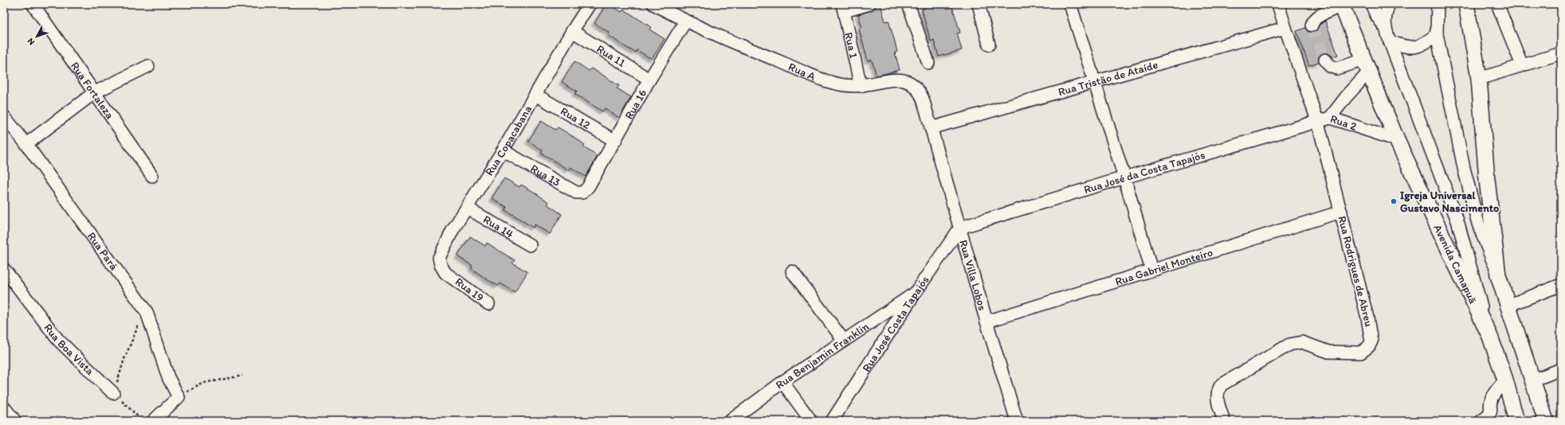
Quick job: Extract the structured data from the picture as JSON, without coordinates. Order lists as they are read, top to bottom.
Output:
{
  "streets": {
    "main road": ["Avenida Camapuã"],
    "street": [
      "Rua 1",
      "Rua 11",
      "Rua A",
      "Rua Tristão de Ataíde",
      "Rua Fortaleza",
      "Rua 16",
      "Rua 12",
      "Rua 2",
      "Rua Copacabana",
      "Rua José da Costa Tapajós",
      "Rua 13",
      "Rua 14",
      "Rua Pará",
      "Rua Gabriel Monteiro",
      "Rua Rodrigues de Abreu",
      "Rua Villa Lobos",
      "Rua 19",
      "Rua José Costa Tapajós",
      "Rua Boa Vista",
      "Rua Benjamin Franklin"
    ]
  },
  "crossings": [
    ["Rua 1", "Rua A"],
    ["Rua 11", "Rua 16"],
    ["Rua 11", "Rua Copacabana"],
    ["Rua A", "Rua Tristão de Ataíde"],
    ["Rua A", "Rua 16"],
    ["Rua A", "Rua Villa Lobos"],
    ["Rua Tristão de Ataíde", "Rua Rodrigues de Abreu"],
    ["Rua Tristão de Ataíde", "Rua Villa Lobos"],
    ["Rua 16", "Rua 12"],
    ["Rua 16", "Rua 13"],
    ["Rua 12", "Rua Copacabana"],
    ["Rua 2", "Rua José da Costa Tapajós"],
    ["Rua 2", "Avenida Camapuã"],
    ["Rua Copacabana", "Rua 13"],
    ["Rua Copacabana", "Rua 14"],
    ["Rua Copacabana", "Rua 19"],
    ["Rua José da Costa Tapajós", "Rua Rodrigues de Abreu"],
    ["Rua José da Costa Tapajós", "Rua Villa Lobos"],
    ["Rua José da Costa Tapajós", "Rua José Costa Tapajós"],
    ["Rua Gabriel Monteiro", "Rua Rodrigues de Abreu"],
    ["Rua Gabriel Monteiro", "Rua Villa Lobos"],
    ["Rua Villa Lobos", "Rua José Costa Tapajós"],
    ["Rua José Costa Tapajós", "Rua Benjamin Franklin"]
  ],
  "places": ["Igreja Universal Gustavo Nascimento"],
  "north": "bottom left"
}
